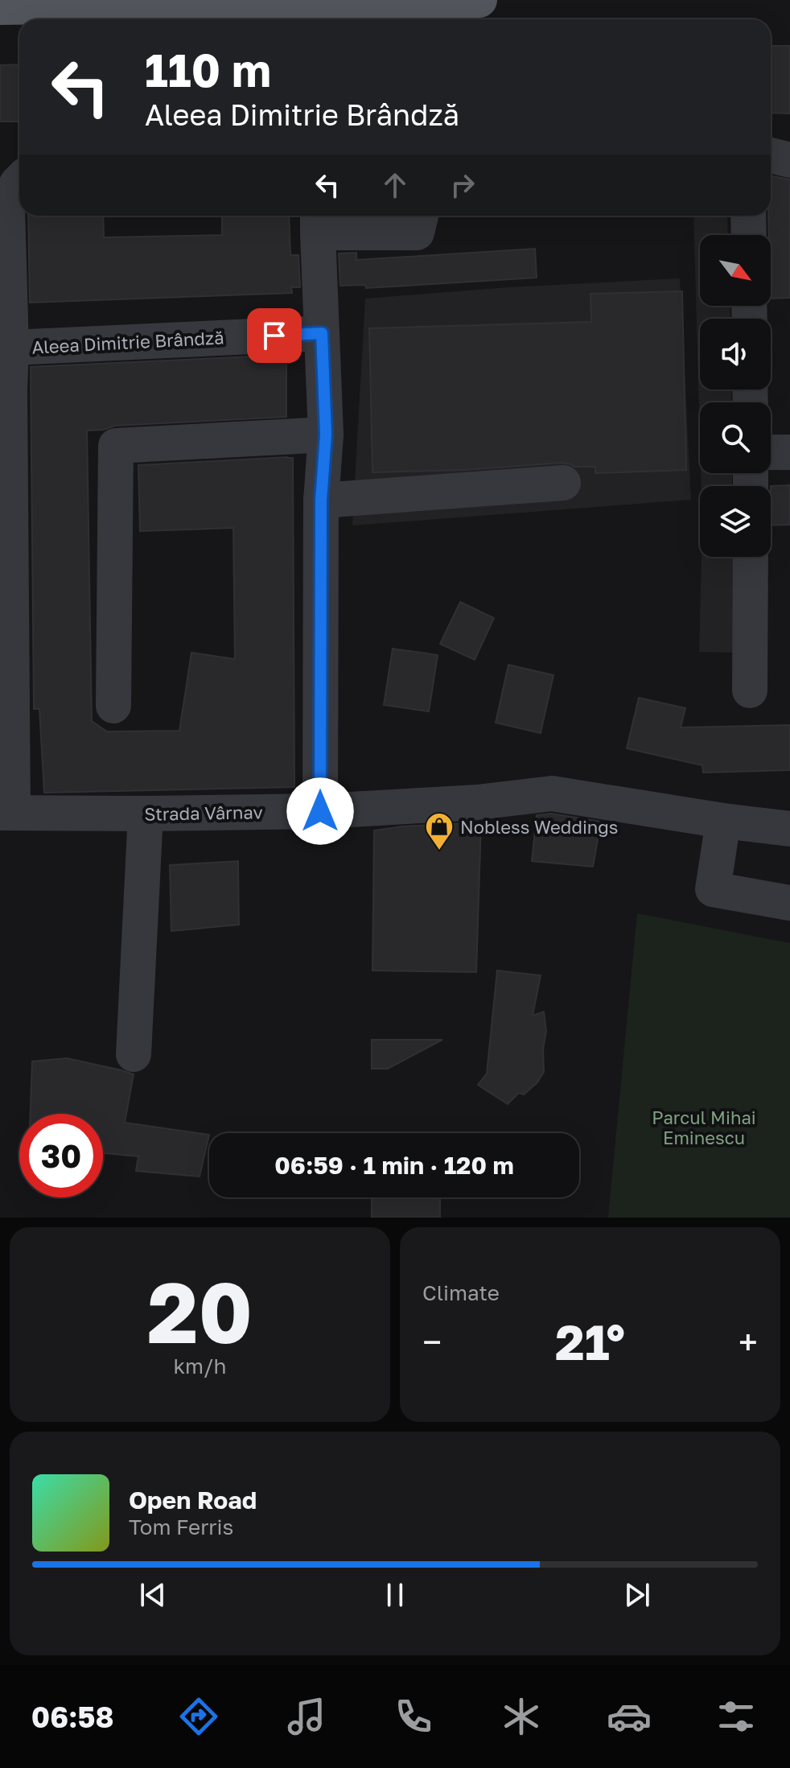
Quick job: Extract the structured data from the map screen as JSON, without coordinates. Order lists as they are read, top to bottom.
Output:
{
  "streets": {
    "street": ["Aleea Dimitrie Brândză", "Strada Vârnav"]
  },
  "crossings": [
    ["Aleea Dimitrie Brândză", "Strada Vârnav"]
  ],
  "parks": ["Parcul Mihai Eminescu"],
  "places": {
    "shop": ["Nobless Weddings"]
  },
  "north": "bottom right",
  "page": {
    "turn": ["110 m", "Aleea Dimitrie Brândză"],
    "limit": "30",
    "trip": "06:59 · 1 min · 120 m",
    "tile": [
      ["20", "km/h"],
      "Climate"
    ],
    "heat": ["−", "21°", "+"],
    "song": ["Open Road", "Tom Ferris"],
    "tabs": "06:58"
  }
}
